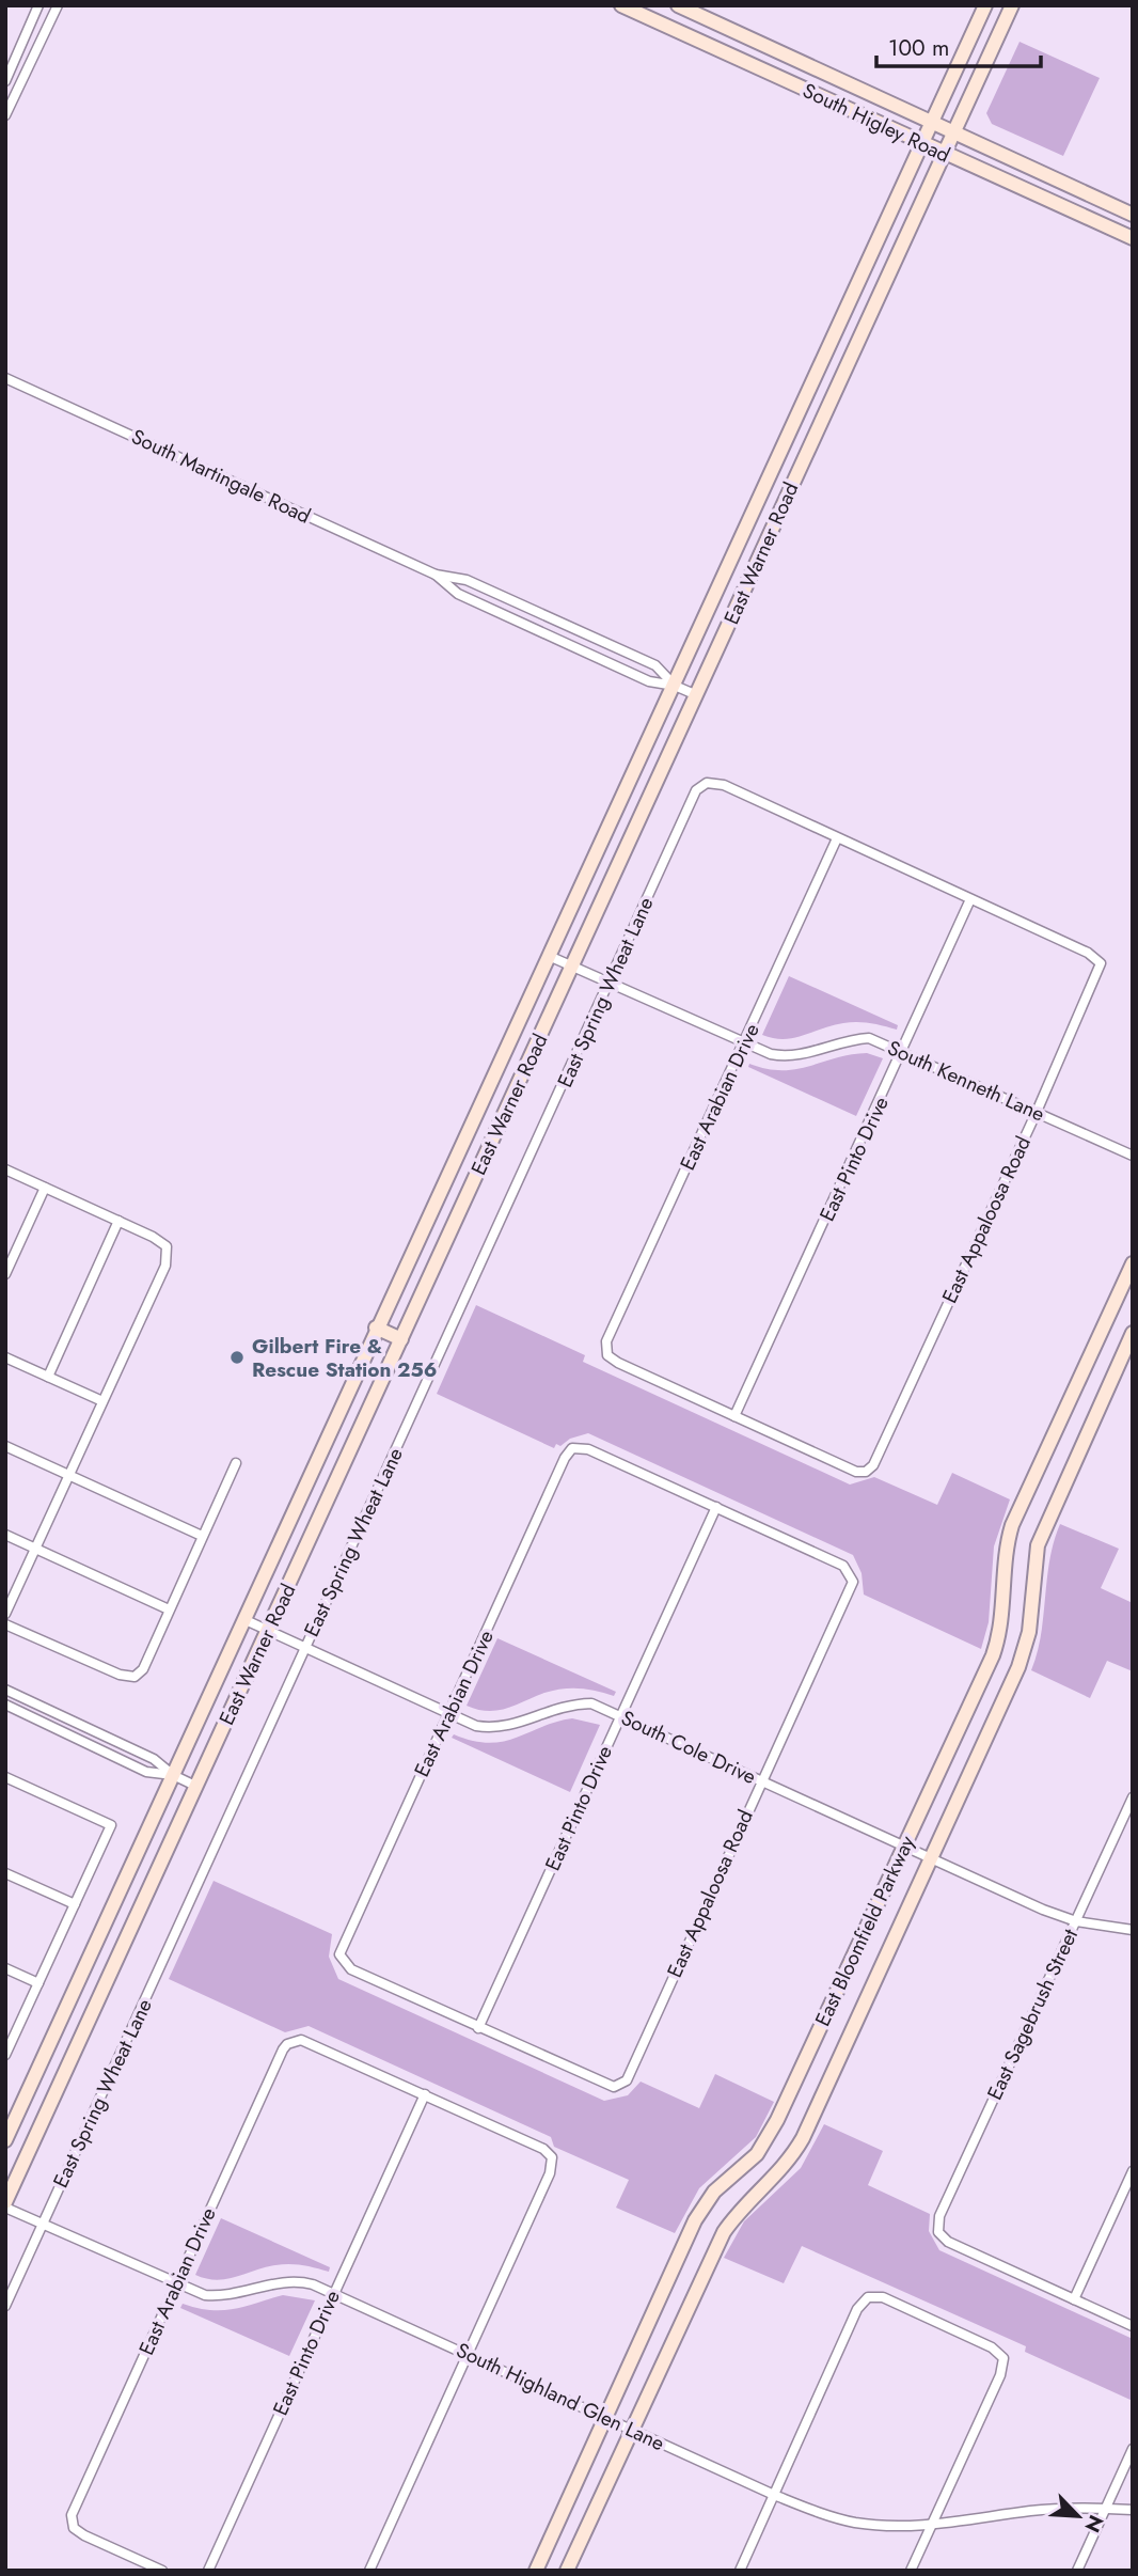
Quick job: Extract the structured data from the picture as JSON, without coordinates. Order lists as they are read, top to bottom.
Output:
{
  "streets": {
    "main road": ["South Higley Road", "East Warner Road", "East Bloomfield Parkway"],
    "street": [
      "South Martingale Road",
      "East Spring Wheat Lane",
      "South Kenneth Lane",
      "East Arabian Drive",
      "East Pinto Drive",
      "East Appaloosa Road",
      "South Cole Drive",
      "East Sagebrush Street",
      "South Highland Glen Lane"
    ]
  },
  "crossings": [
    ["South Higley Road", "East Warner Road"],
    ["South Martingale Road", "East Warner Road"],
    ["East Warner Road", "South Kenneth Lane"],
    ["East Warner Road", "South Cole Drive"],
    ["East Warner Road", "South Highland Glen Lane"],
    ["East Spring Wheat Lane", "South Kenneth Lane"],
    ["East Spring Wheat Lane", "East Arabian Drive"],
    ["East Spring Wheat Lane", "South Cole Drive"],
    ["East Spring Wheat Lane", "South Highland Glen Lane"],
    ["South Kenneth Lane", "East Arabian Drive"],
    ["South Kenneth Lane", "East Pinto Drive"],
    ["South Kenneth Lane", "East Appaloosa Road"],
    ["East Arabian Drive", "East Pinto Drive"],
    ["East Arabian Drive", "East Appaloosa Road"],
    ["East Arabian Drive", "South Cole Drive"],
    ["East Arabian Drive", "South Highland Glen Lane"],
    ["East Pinto Drive", "East Appaloosa Road"],
    ["East Pinto Drive", "South Cole Drive"],
    ["East Pinto Drive", "South Highland Glen Lane"],
    ["East Appaloosa Road", "South Cole Drive"],
    ["South Cole Drive", "East Bloomfield Parkway"],
    ["South Cole Drive", "East Sagebrush Street"],
    ["East Bloomfield Parkway", "South Highland Glen Lane"]
  ],
  "places": ["Gilbert Fire & Rescue Station 256"],
  "scale_bar": "100 m",
  "north": "bottom right"
}
